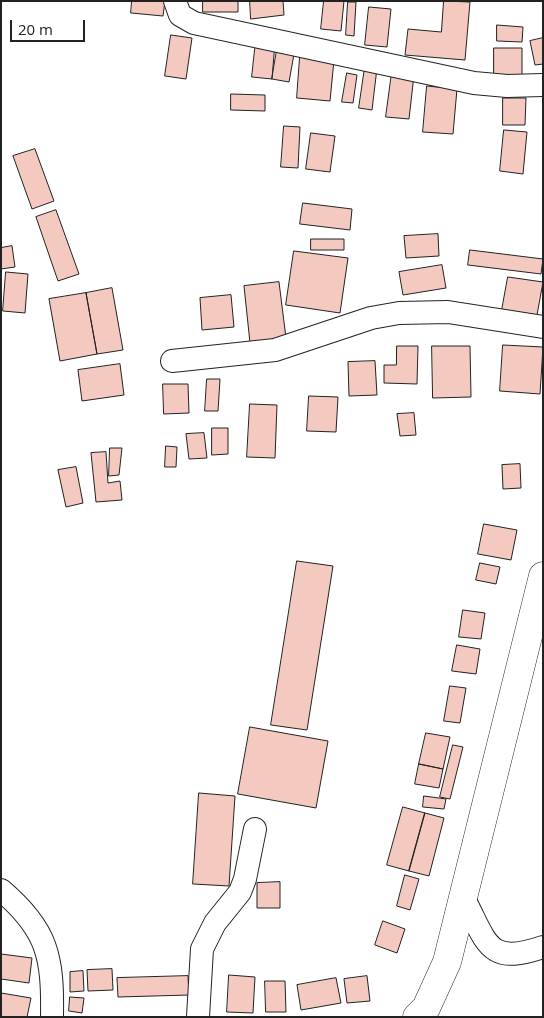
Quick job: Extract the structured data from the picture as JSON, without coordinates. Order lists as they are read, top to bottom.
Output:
{
  "scale_bar": "20 m"
}
